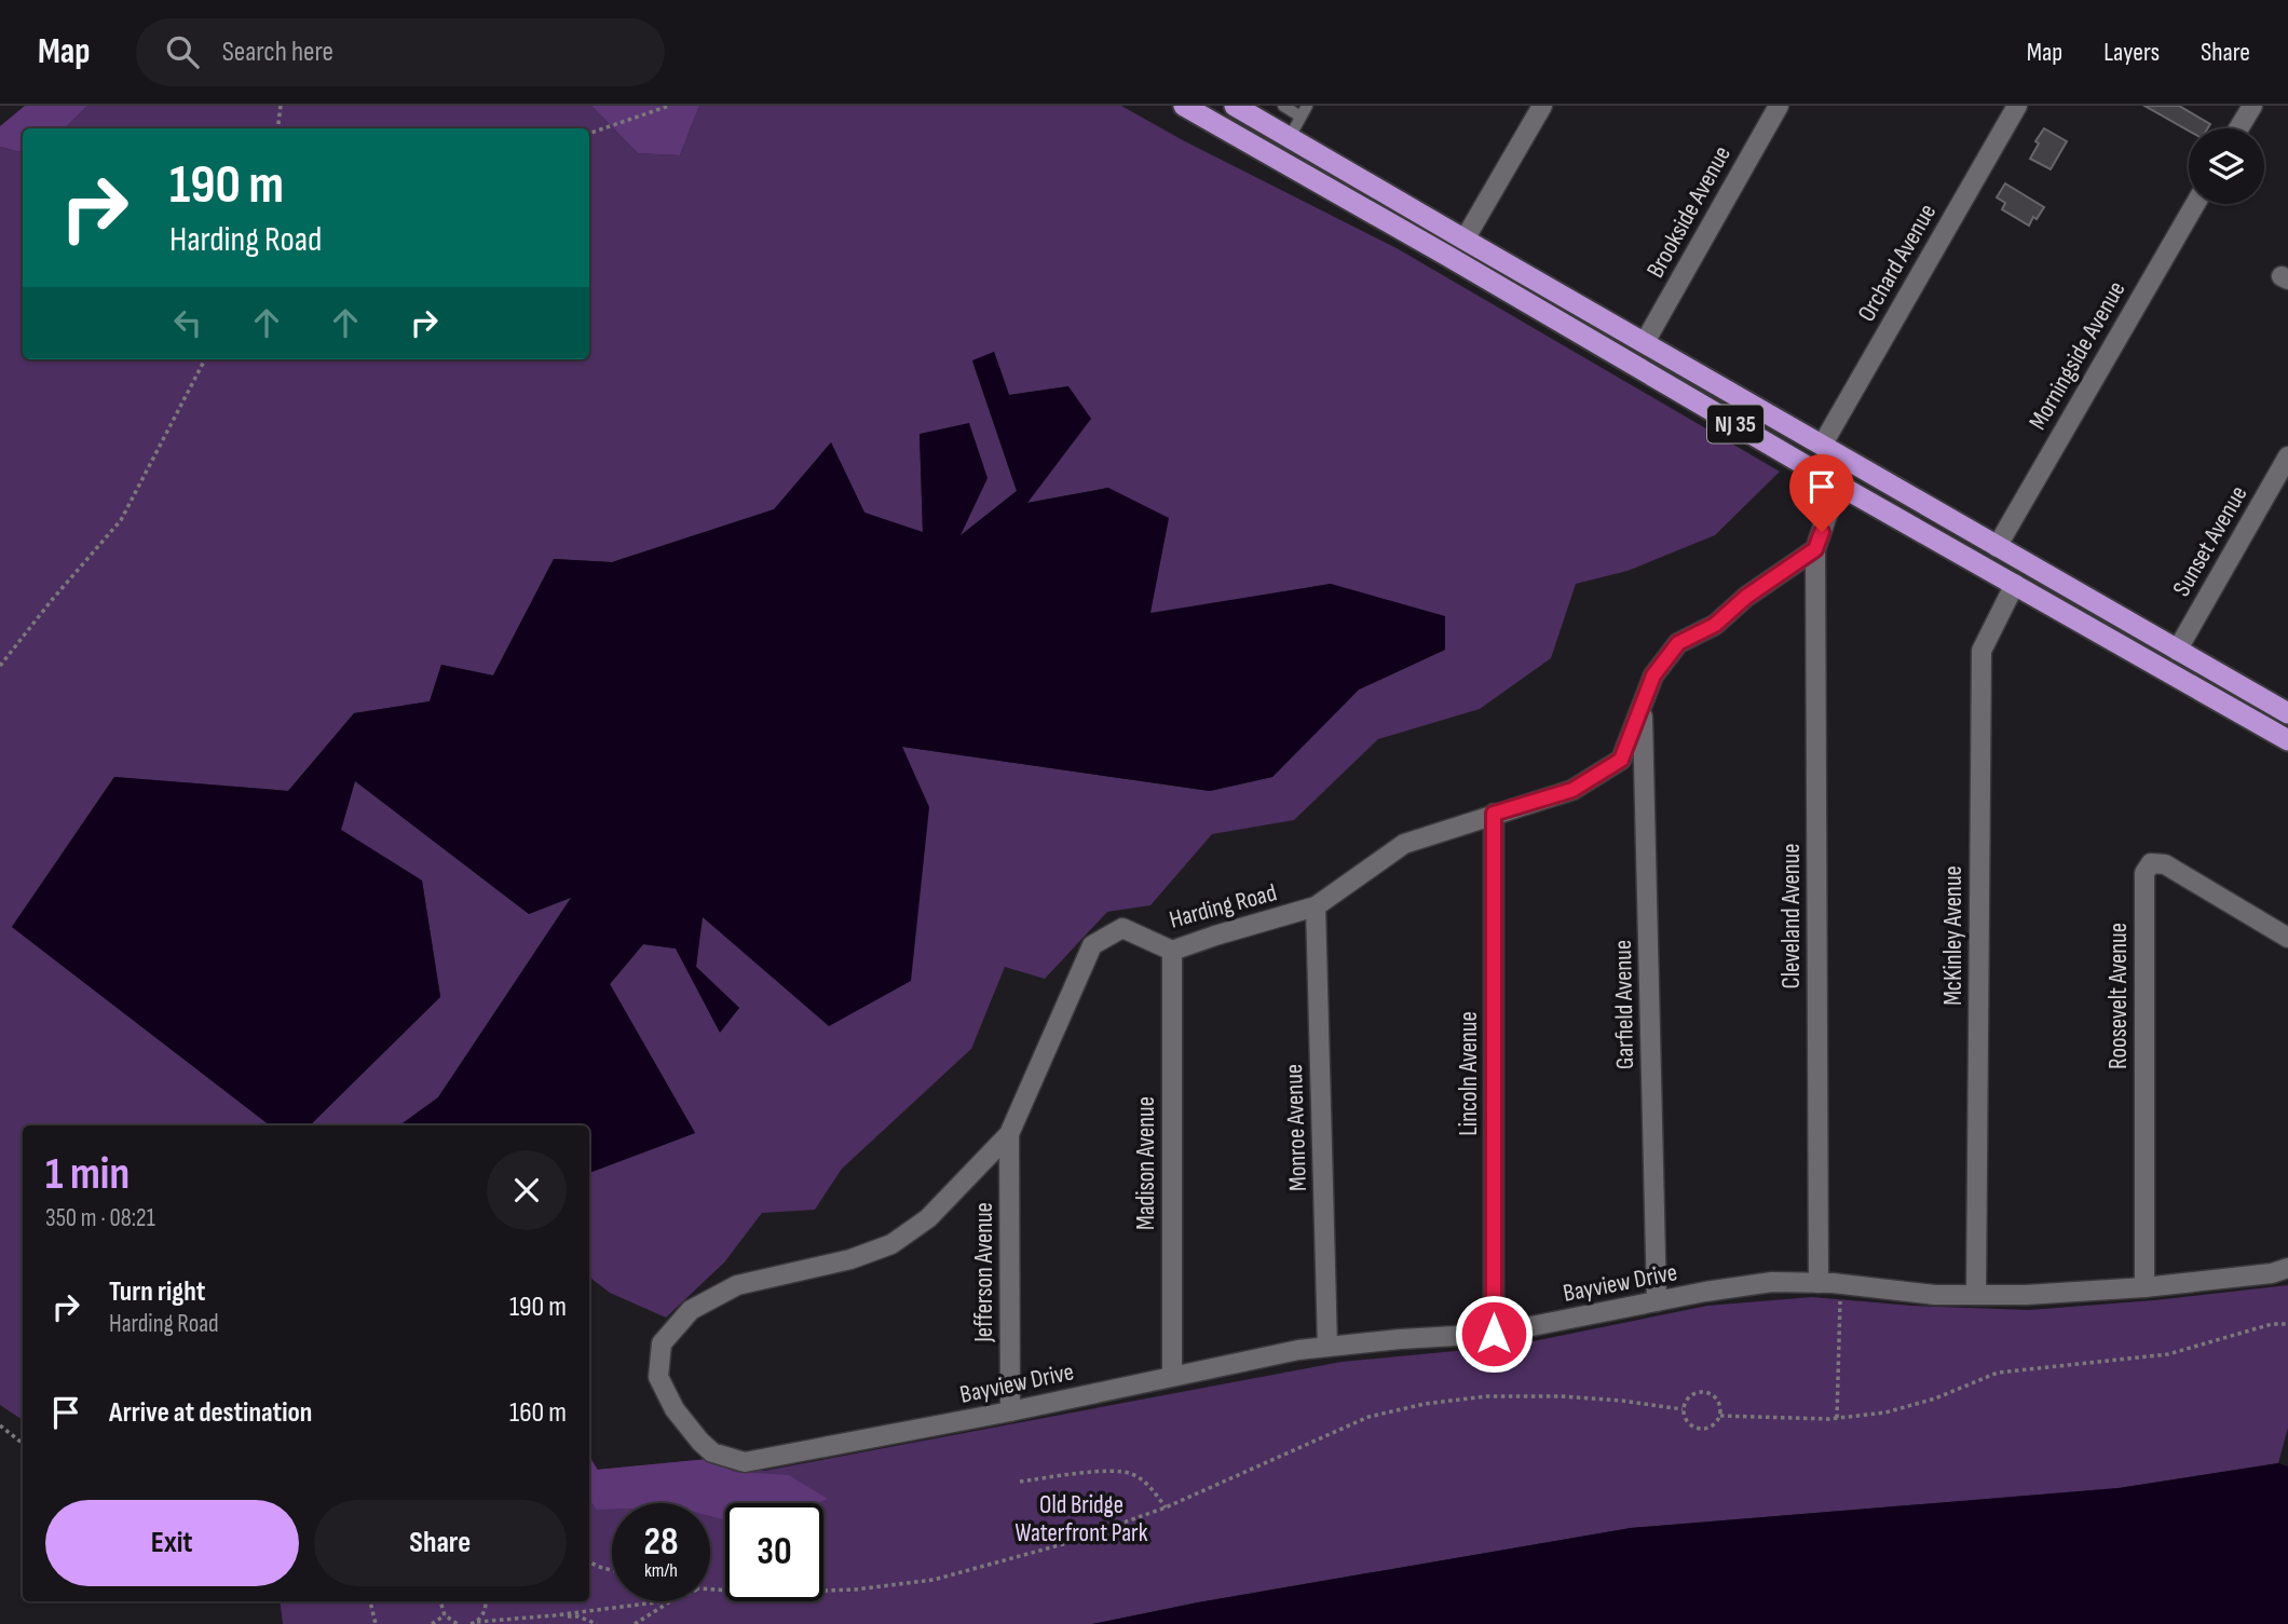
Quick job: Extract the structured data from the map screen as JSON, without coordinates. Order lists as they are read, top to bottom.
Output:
{
  "streets": {
    "highway": ["NJ 35"],
    "street": [
      "Brookside Avenue",
      "Orchard Avenue",
      "Morningside Avenue",
      "Sunset Avenue",
      "Harding Road",
      "Cleveland Avenue",
      "McKinley Avenue",
      "Roosevelt Avenue",
      "Garfield Avenue",
      "Lincoln Avenue",
      "Monroe Avenue",
      "Madison Avenue",
      "Jefferson Avenue",
      "Bayview Drive"
    ]
  },
  "crossings": [
    ["Brookside Avenue", "NJ 35"],
    ["Orchard Avenue", "NJ 35"],
    ["Morningside Avenue", "NJ 35"],
    ["NJ 35", "Sunset Avenue"],
    ["NJ 35", "McKinley Avenue"],
    ["Harding Road", "Cleveland Avenue"],
    ["Harding Road", "Garfield Avenue"],
    ["Harding Road", "Lincoln Avenue"],
    ["Harding Road", "Monroe Avenue"],
    ["Harding Road", "Madison Avenue"],
    ["Harding Road", "Jefferson Avenue"],
    ["Harding Road", "Bayview Drive"],
    ["Cleveland Avenue", "Bayview Drive"],
    ["McKinley Avenue", "Bayview Drive"],
    ["Roosevelt Avenue", "Bayview Drive"],
    ["Garfield Avenue", "Bayview Drive"],
    ["Lincoln Avenue", "Bayview Drive"],
    ["Monroe Avenue", "Bayview Drive"],
    ["Madison Avenue", "Bayview Drive"],
    ["Jefferson Avenue", "Bayview Drive"]
  ],
  "parks": ["Old Bridge Waterfront Park"],
  "page": {
    "header": "Map",
    "search": "Search here",
    "nav": ["Map", "Layers", "Share"],
    "turn": ["190 m", "Harding Road"],
    "heading": ["1 min", "350 m · 08:21"],
    "list": [
      {
        "name": "Turn right",
        "note": "Harding Road",
        "value": "190 m"
      },
      {
        "name": "Arrive at destination",
        "value": "160 m"
      }
    ],
    "buttons": ["Exit", "Share"],
    "speed": "28 km/h",
    "limit": "30"
  }
}
